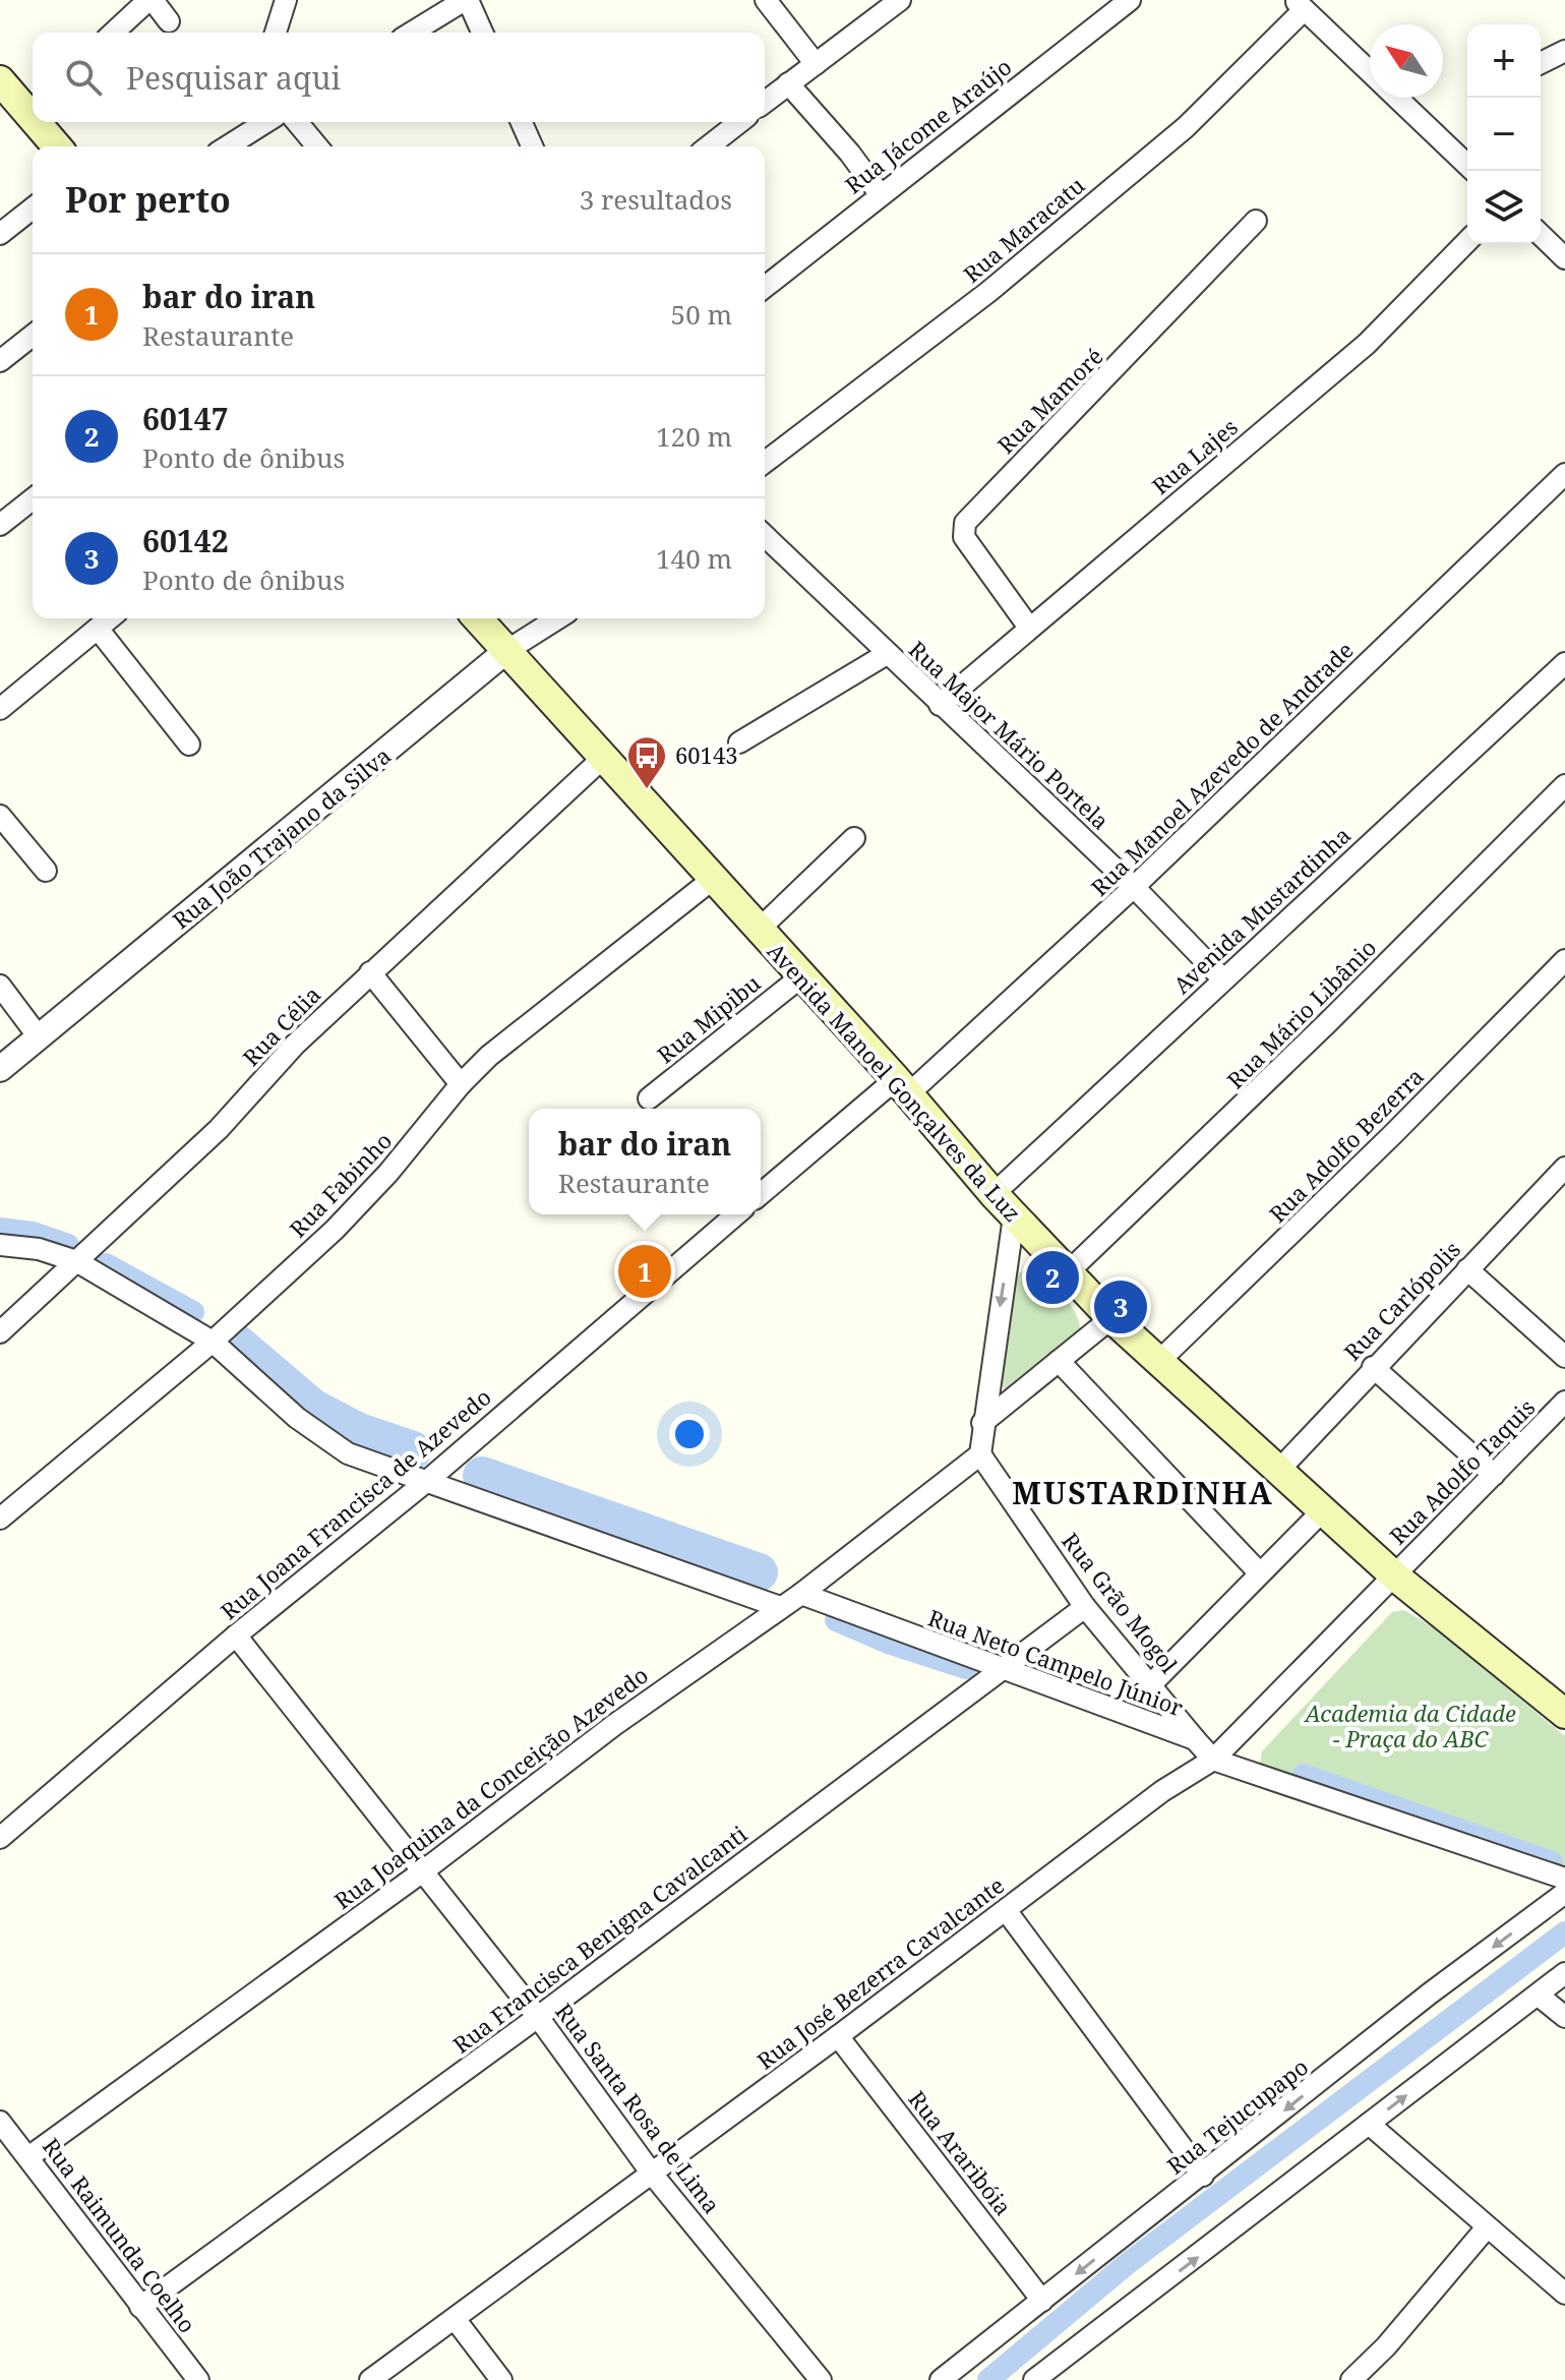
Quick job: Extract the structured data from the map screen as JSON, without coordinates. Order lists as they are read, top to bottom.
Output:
{
  "streets": {
    "main road": ["Avenida Manoel Gonçalves da Luz"],
    "street": [
      "Rua Jácome Araújo",
      "Rua Maracatu",
      "Rua Mamoré",
      "Rua Lajes",
      "Rua Major Mário Portela",
      "Rua Manoel Azevedo de Andrade",
      "Rua João Trajano da Silva",
      "Avenida Mustardinha",
      "Rua Mário Libânio",
      "Rua Mipibu",
      "Rua Célia",
      "Rua Adolfo Bezerra",
      "Rua Fabinho",
      "Rua Carlópolis",
      "Rua Adolfo Taquis",
      "Rua Joana Francisca de Azevedo",
      "Rua Grão Mogol",
      "Rua Neto Campelo Júnior",
      "Rua Joaquina da Conceição Azevedo",
      "Rua Francisca Benigna Cavalcanti",
      "Rua José Bezerra Cavalcante",
      "Rua Santa Rosa de Lima",
      "Rua Tejucupapo",
      "Rua Araribóia",
      "Rua Raimunda Coelho"
    ]
  },
  "crossings": [
    ["Rua Mamoré", "Rua Lajes"],
    ["Rua Lajes", "Rua Major Mário Portela"],
    ["Rua Major Mário Portela", "Rua Manoel Azevedo de Andrade"],
    ["Rua Major Mário Portela", "Avenida Mustardinha"],
    ["Rua Manoel Azevedo de Andrade", "Avenida Manoel Gonçalves da Luz"],
    ["Rua João Trajano da Silva", "Avenida Manoel Gonçalves da Luz"],
    ["Avenida Mustardinha", "Avenida Manoel Gonçalves da Luz"],
    ["Rua Mário Libânio", "Avenida Manoel Gonçalves da Luz"],
    ["Rua Mipibu", "Avenida Manoel Gonçalves da Luz"],
    ["Rua Célia", "Avenida Manoel Gonçalves da Luz"],
    ["Avenida Manoel Gonçalves da Luz", "Rua Adolfo Bezerra"],
    ["Avenida Manoel Gonçalves da Luz", "Rua Fabinho"],
    ["Avenida Manoel Gonçalves da Luz", "Rua Carlópolis"],
    ["Avenida Manoel Gonçalves da Luz", "Rua Adolfo Taquis"],
    ["Avenida Manoel Gonçalves da Luz", "Rua José Bezerra Cavalcante"],
    ["Rua Adolfo Taquis", "Rua José Bezerra Cavalcante"],
    ["Rua Joana Francisca de Azevedo", "Rua Santa Rosa de Lima"],
    ["Rua Grão Mogol", "Rua Neto Campelo Júnior"],
    ["Rua Grão Mogol", "Rua Joaquina da Conceição Azevedo"],
    ["Rua Grão Mogol", "Rua Francisca Benigna Cavalcanti"],
    ["Rua Neto Campelo Júnior", "Rua Joaquina da Conceição Azevedo"],
    ["Rua Neto Campelo Júnior", "Rua Francisca Benigna Cavalcanti"],
    ["Rua Neto Campelo Júnior", "Rua José Bezerra Cavalcante"],
    ["Rua Joaquina da Conceição Azevedo", "Rua Santa Rosa de Lima"],
    ["Rua Joaquina da Conceição Azevedo", "Rua Raimunda Coelho"],
    ["Rua Francisca Benigna Cavalcanti", "Rua Santa Rosa de Lima"],
    ["Rua Francisca Benigna Cavalcanti", "Rua Raimunda Coelho"],
    ["Rua José Bezerra Cavalcante", "Rua Santa Rosa de Lima"],
    ["Rua José Bezerra Cavalcante", "Rua Araribóia"],
    ["Rua Tejucupapo", "Rua Araribóia"]
  ],
  "districts": ["MUSTARDINHA"],
  "parks": ["Academia da Cidade - Praça do ABC"],
  "places": {
    "bus stop": ["60143"]
  },
  "north": "top left",
  "page": {
    "map_buttons": ["+", "−"],
    "search": "Pesquisar aqui",
    "heading": ["Por perto", "3 resultados"],
    "list": [
      {
        "mark": "1",
        "name": "bar do iran",
        "note": "Restaurante",
        "value": "50 m"
      },
      {
        "mark": "2",
        "name": "60147",
        "note": "Ponto de ônibus",
        "value": "120 m"
      },
      {
        "mark": "3",
        "name": "60142",
        "note": "Ponto de ônibus",
        "value": "140 m"
      }
    ],
    "popup": ["bar do iran", "Restaurante"],
    "pins": ["1", "2", "3"]
  }
}
